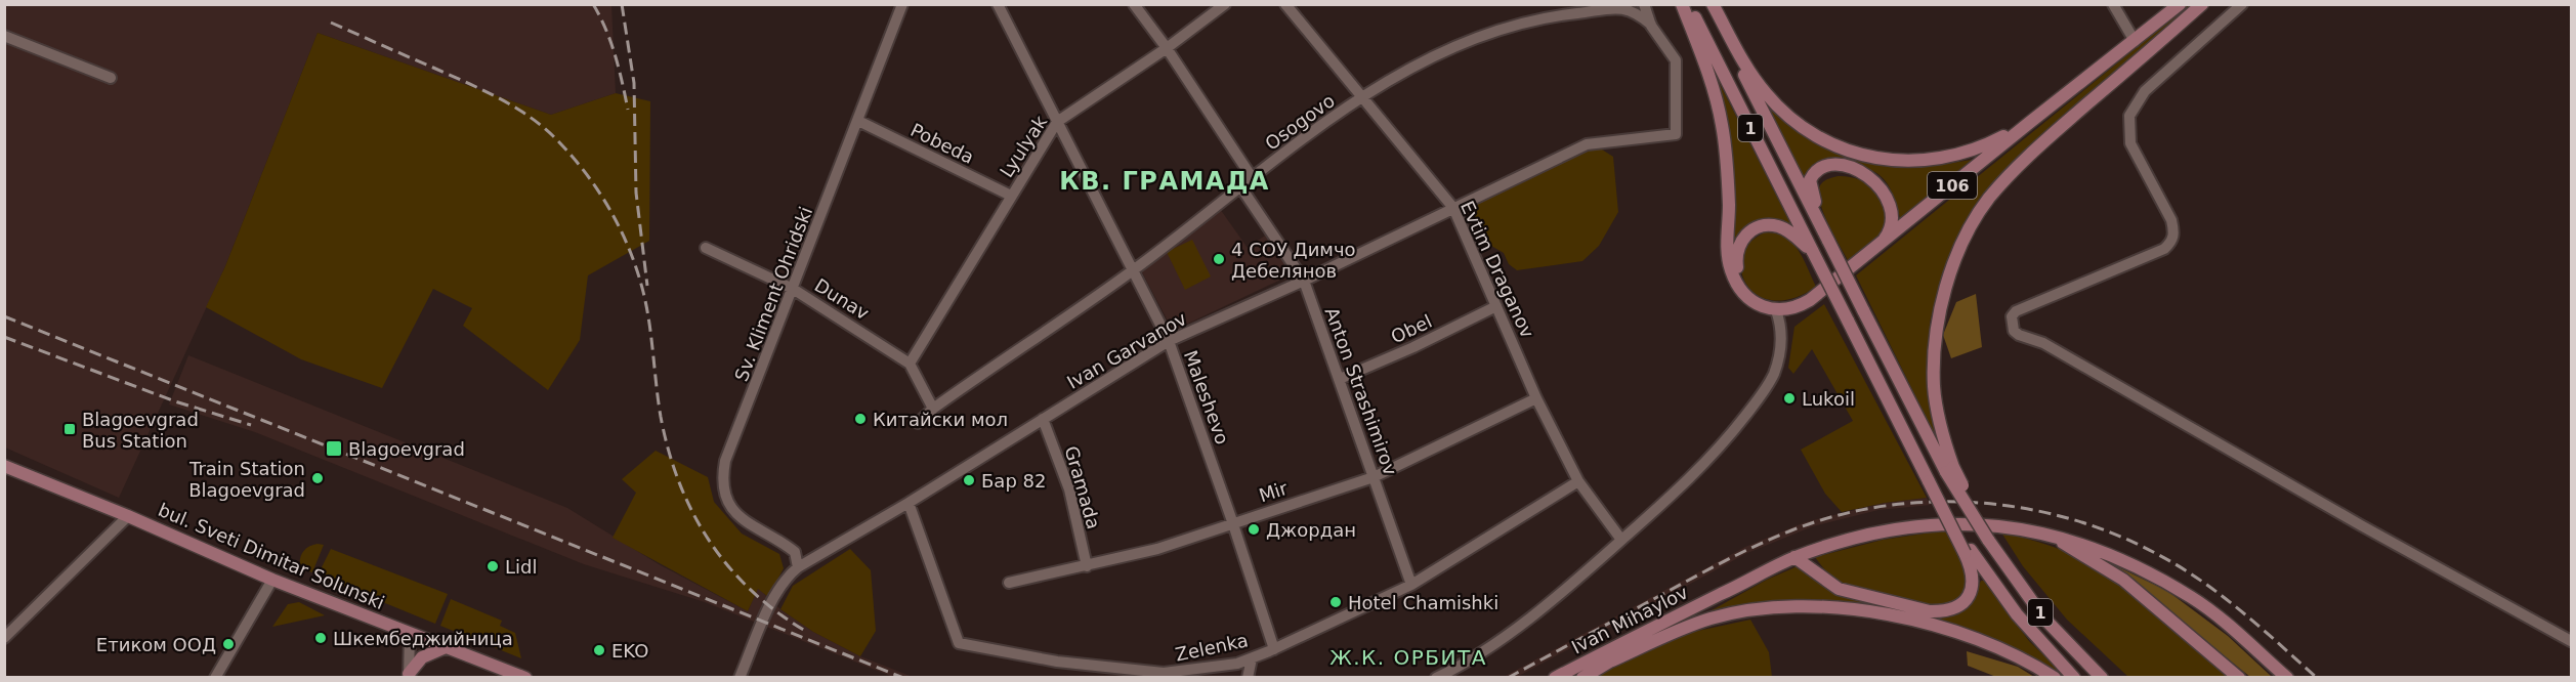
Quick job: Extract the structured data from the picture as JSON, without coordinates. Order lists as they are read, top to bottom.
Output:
{
  "streets": {
    "main road": [
      "1",
      "106",
      "bul. Sveti Dimitar Solunski",
      "Ivan Mihaylov"
    ],
    "street": [
      "Osogovo",
      "Pobeda",
      "Lyulyak",
      "Evtim Draganov",
      "Sv. Kliment Ohridski",
      "Dunav",
      "Obel",
      "Ivan Garvanov",
      "Anton Strashimirov",
      "Maleshevo",
      "Gramada",
      "Mir",
      "Zelenka"
    ]
  },
  "crossings": [
    ["Osogovo", "Evtim Draganov"],
    ["Osogovo", "Dunav"],
    ["Osogovo", "Anton Strashimirov"],
    ["Osogovo", "Maleshevo"],
    ["Pobeda", "Lyulyak"],
    ["Pobeda", "Sv. Kliment Ohridski"],
    ["Lyulyak", "Dunav"],
    ["Lyulyak", "Maleshevo"],
    ["Evtim Draganov", "Obel"],
    ["Evtim Draganov", "Ivan Garvanov"],
    ["Evtim Draganov", "Mir"],
    ["Evtim Draganov", "Zelenka"],
    ["Sv. Kliment Ohridski", "Dunav"],
    ["Sv. Kliment Ohridski", "Ivan Garvanov"],
    ["Obel", "Anton Strashimirov"],
    ["Ivan Garvanov", "Anton Strashimirov"],
    ["Ivan Garvanov", "Maleshevo"],
    ["Ivan Garvanov", "Gramada"],
    ["Ivan Garvanov", "Zelenka"],
    ["Anton Strashimirov", "Mir"],
    ["Anton Strashimirov", "Zelenka"],
    ["Maleshevo", "Mir"],
    ["Maleshevo", "Zelenka"],
    ["Gramada", "Mir"]
  ],
  "districts": ["КВ. ГРАМАДА", "Ж.К. ОРБИТА"],
  "places": {
    "other": [
      "4 СОУ Димчо Дебелянов",
      "Lukoil",
      "Китайски мол",
      "Train Station Blagoevgrad",
      "Бар 82",
      "Джордан",
      "Lidl",
      "Hotel Chamishki",
      "Шкембеджийница",
      "Етиком ООД",
      "EKO"
    ],
    "transit": ["Blagoevgrad Bus Station", "Blagoevgrad"]
  }
}
